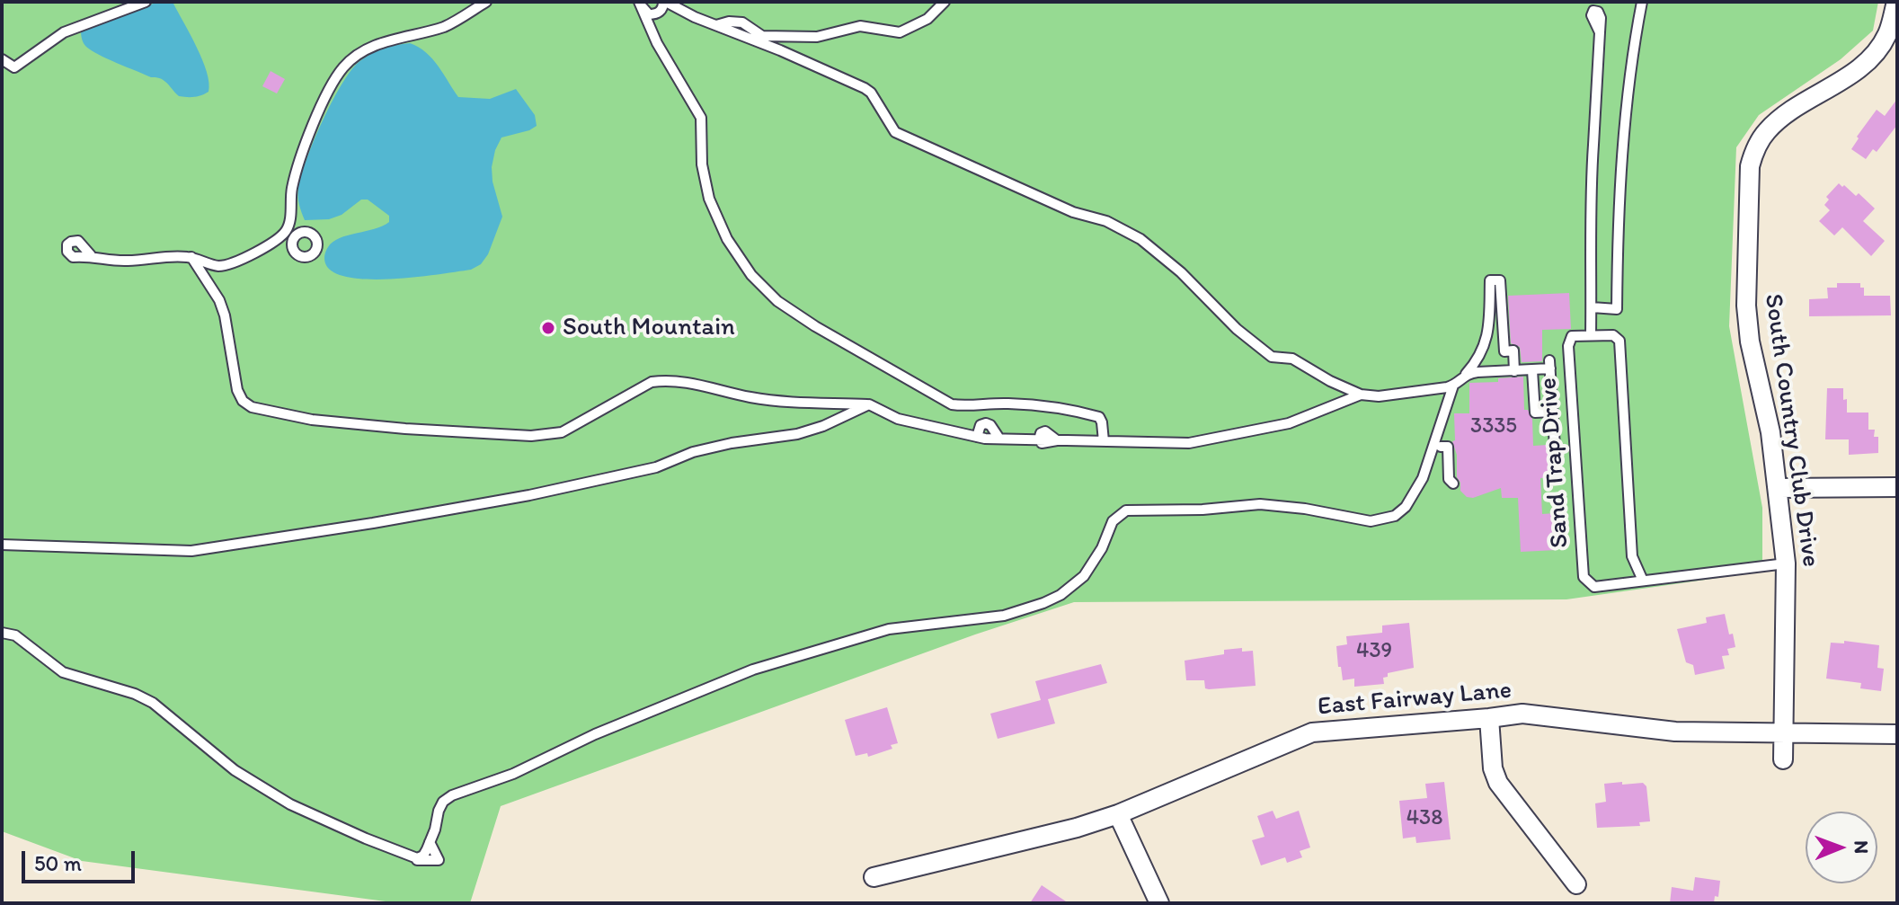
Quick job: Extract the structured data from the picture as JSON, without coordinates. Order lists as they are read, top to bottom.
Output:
{
  "streets": {
    "street": ["South Country Club Drive", "East Fairway Lane"],
    "lane": ["Sand Trap Drive"]
  },
  "crossings": [
    ["South Country Club Drive", "Sand Trap Drive"],
    ["South Country Club Drive", "East Fairway Lane"]
  ],
  "places": ["South Mountain"],
  "house_numbers": ["3335", "439", "438"],
  "scale_bar": "50 m",
  "north": "right"
}
